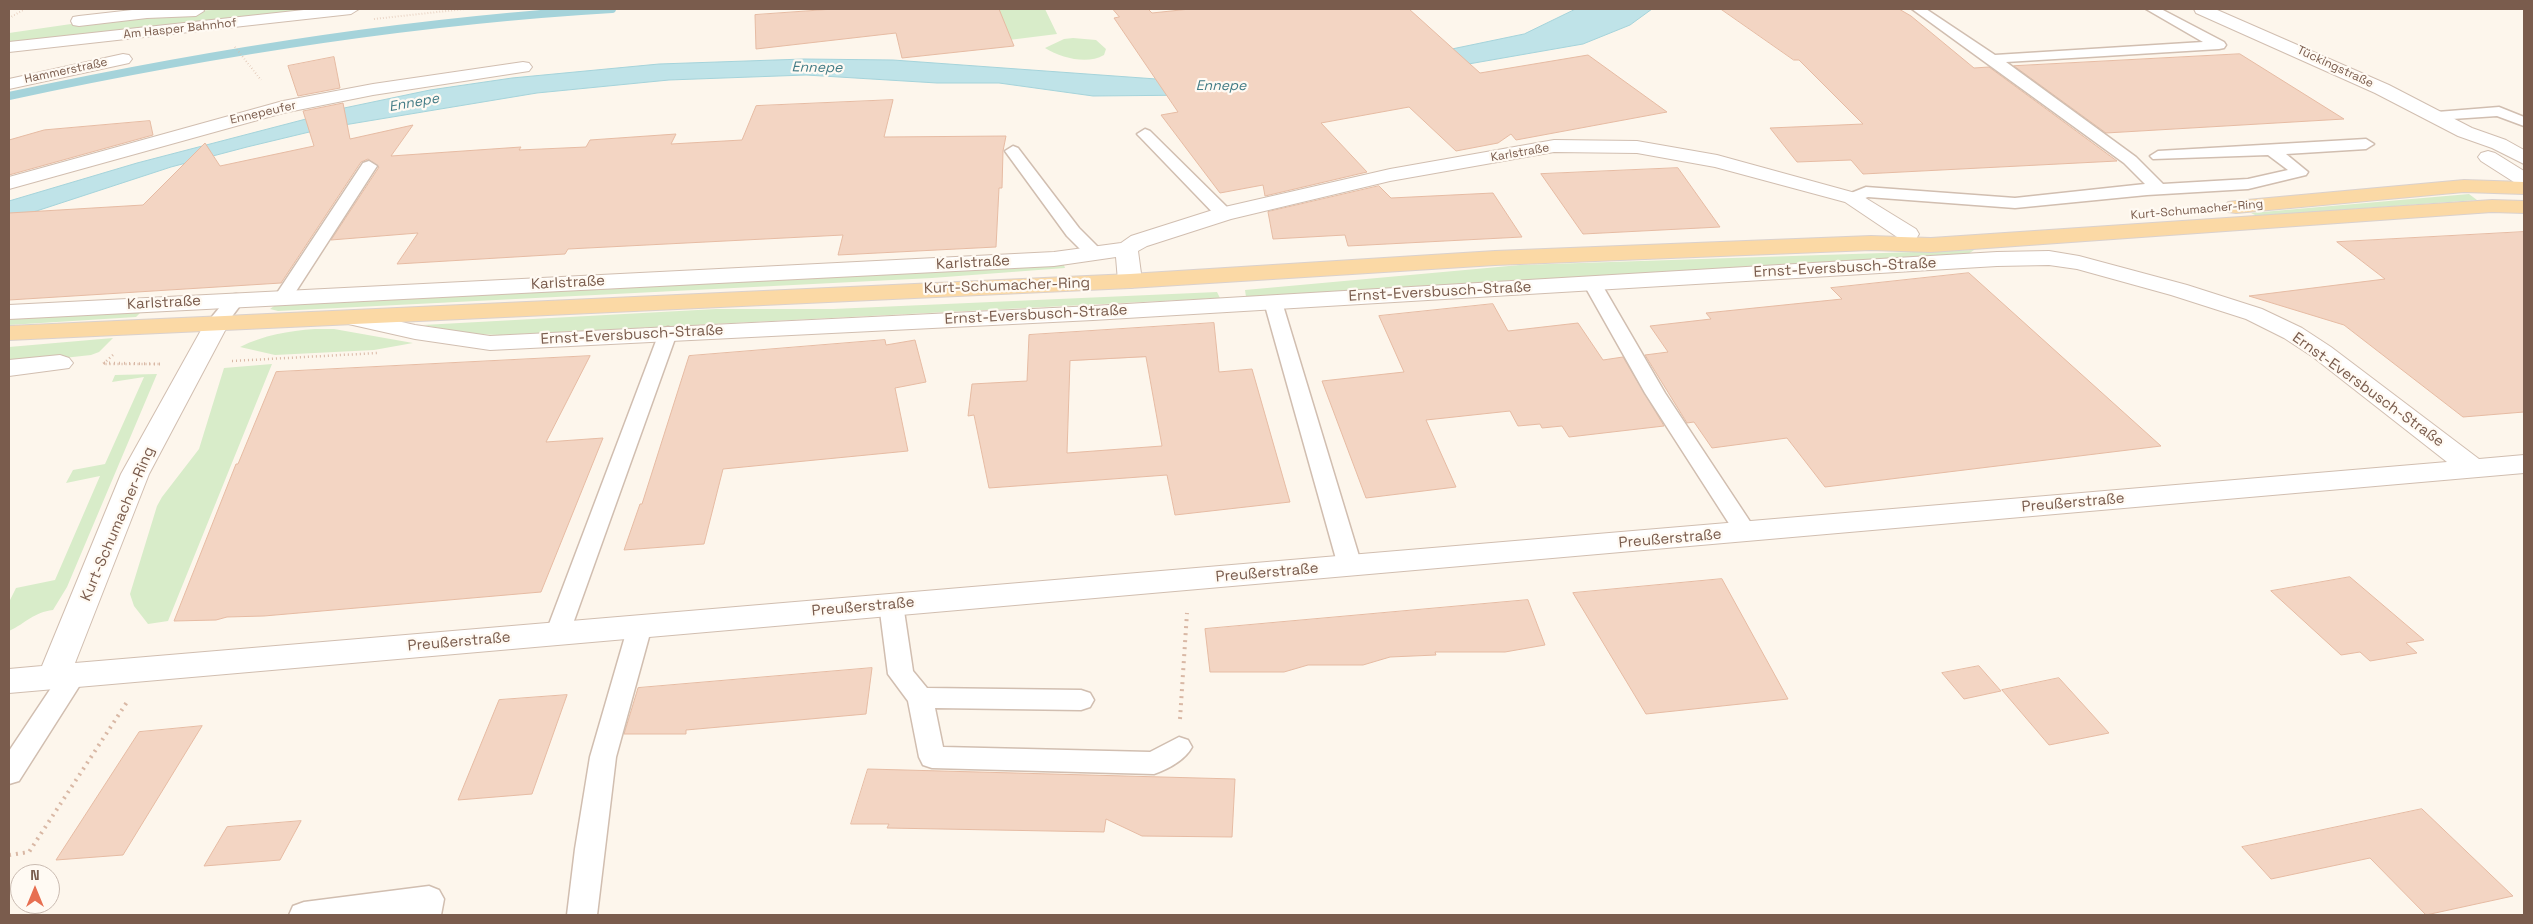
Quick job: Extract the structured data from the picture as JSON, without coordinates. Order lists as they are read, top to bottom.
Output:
{
  "streets": {
    "main road": ["Kurt-Schumacher-Ring"],
    "street": [
      "Am Hasper Bahnhof",
      "Tückingstraße",
      "Hammerstraße",
      "Ennepeufer",
      "Karlstraße",
      "Ernst-Eversbusch-Straße",
      "Preußerstraße"
    ]
  },
  "crossings": [
    ["Karlstraße", "Kurt-Schumacher-Ring"],
    ["Kurt-Schumacher-Ring", "Ernst-Eversbusch-Straße"],
    ["Kurt-Schumacher-Ring", "Preußerstraße"],
    ["Ernst-Eversbusch-Straße", "Preußerstraße"]
  ],
  "water": ["Ennepe"],
  "north": "top"
}
